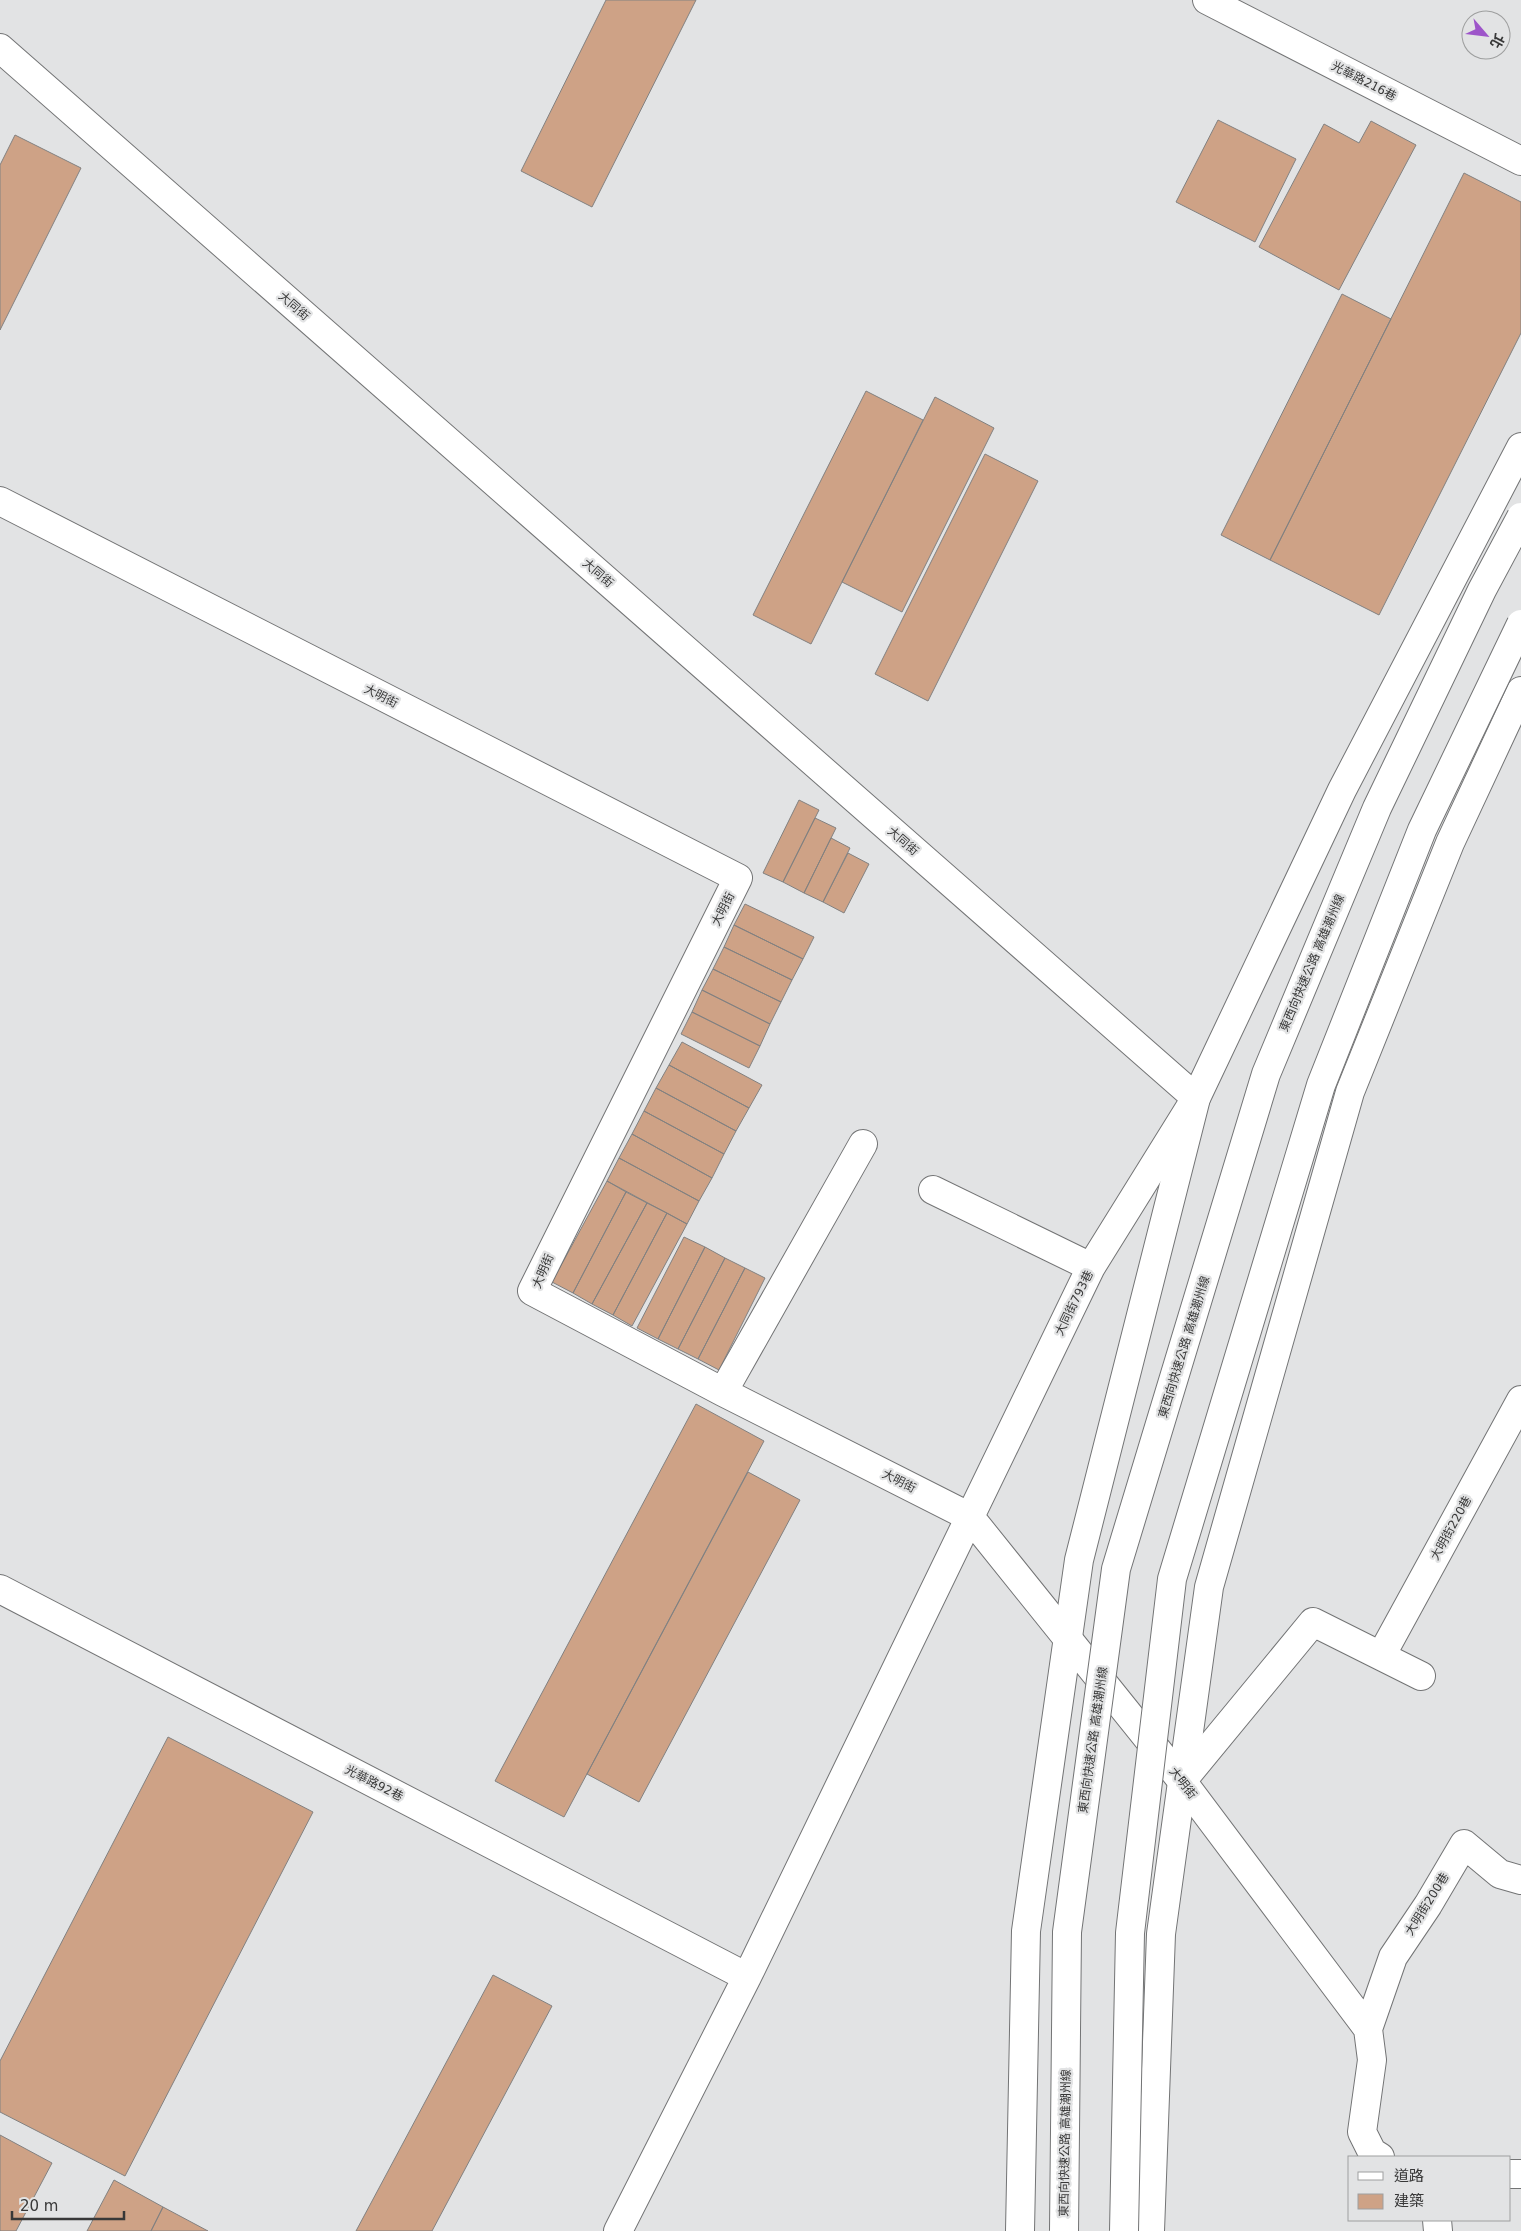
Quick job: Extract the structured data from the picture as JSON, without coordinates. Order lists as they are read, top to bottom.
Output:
{
  "streets": {
    "main road": [
      "光華路216巷",
      "大同街",
      "大明街",
      "東西向快速公路 高雄潮州線",
      "大同街793巷",
      "大明街220巷",
      "光華路92巷",
      "大明街200巷"
    ]
  },
  "crossings": [
    ["大同街", "大同街793巷"],
    ["大明街", "大同街793巷"],
    ["大明街", "大明街200巷"],
    ["大同街793巷", "光華路92巷"]
  ],
  "legend": ["道路", "建築"],
  "scale_bar": "20 m",
  "north": "bottom right"
}
